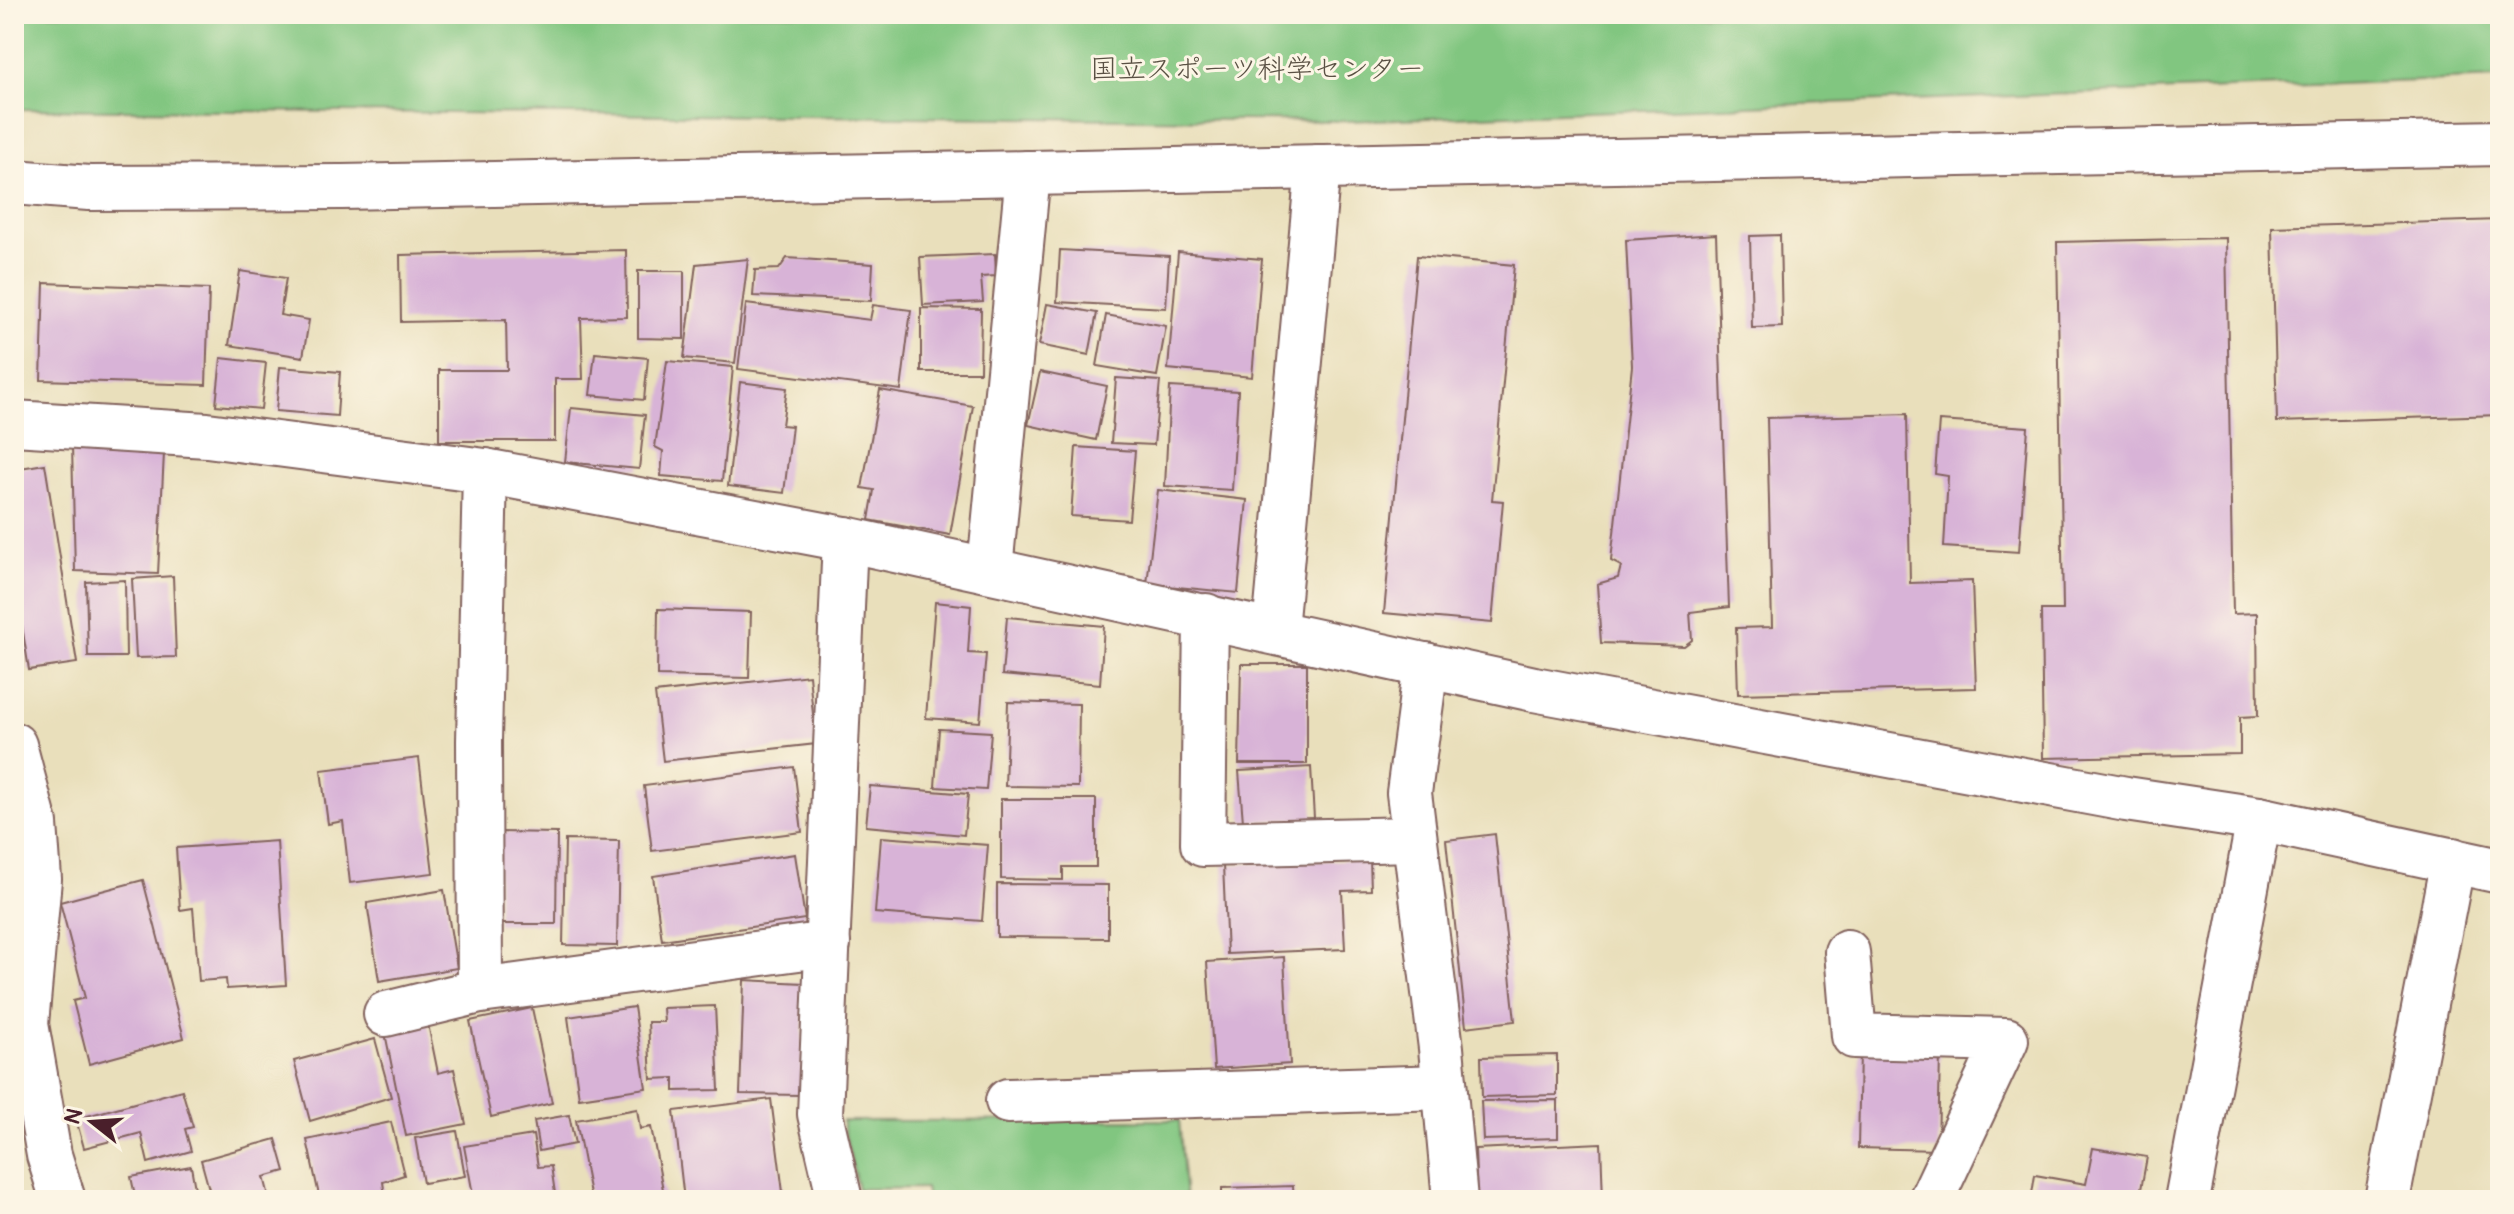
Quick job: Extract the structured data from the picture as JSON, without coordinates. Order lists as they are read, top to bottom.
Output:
{
  "parks": ["国立スポーツ科学センター"],
  "north": "left"
}
